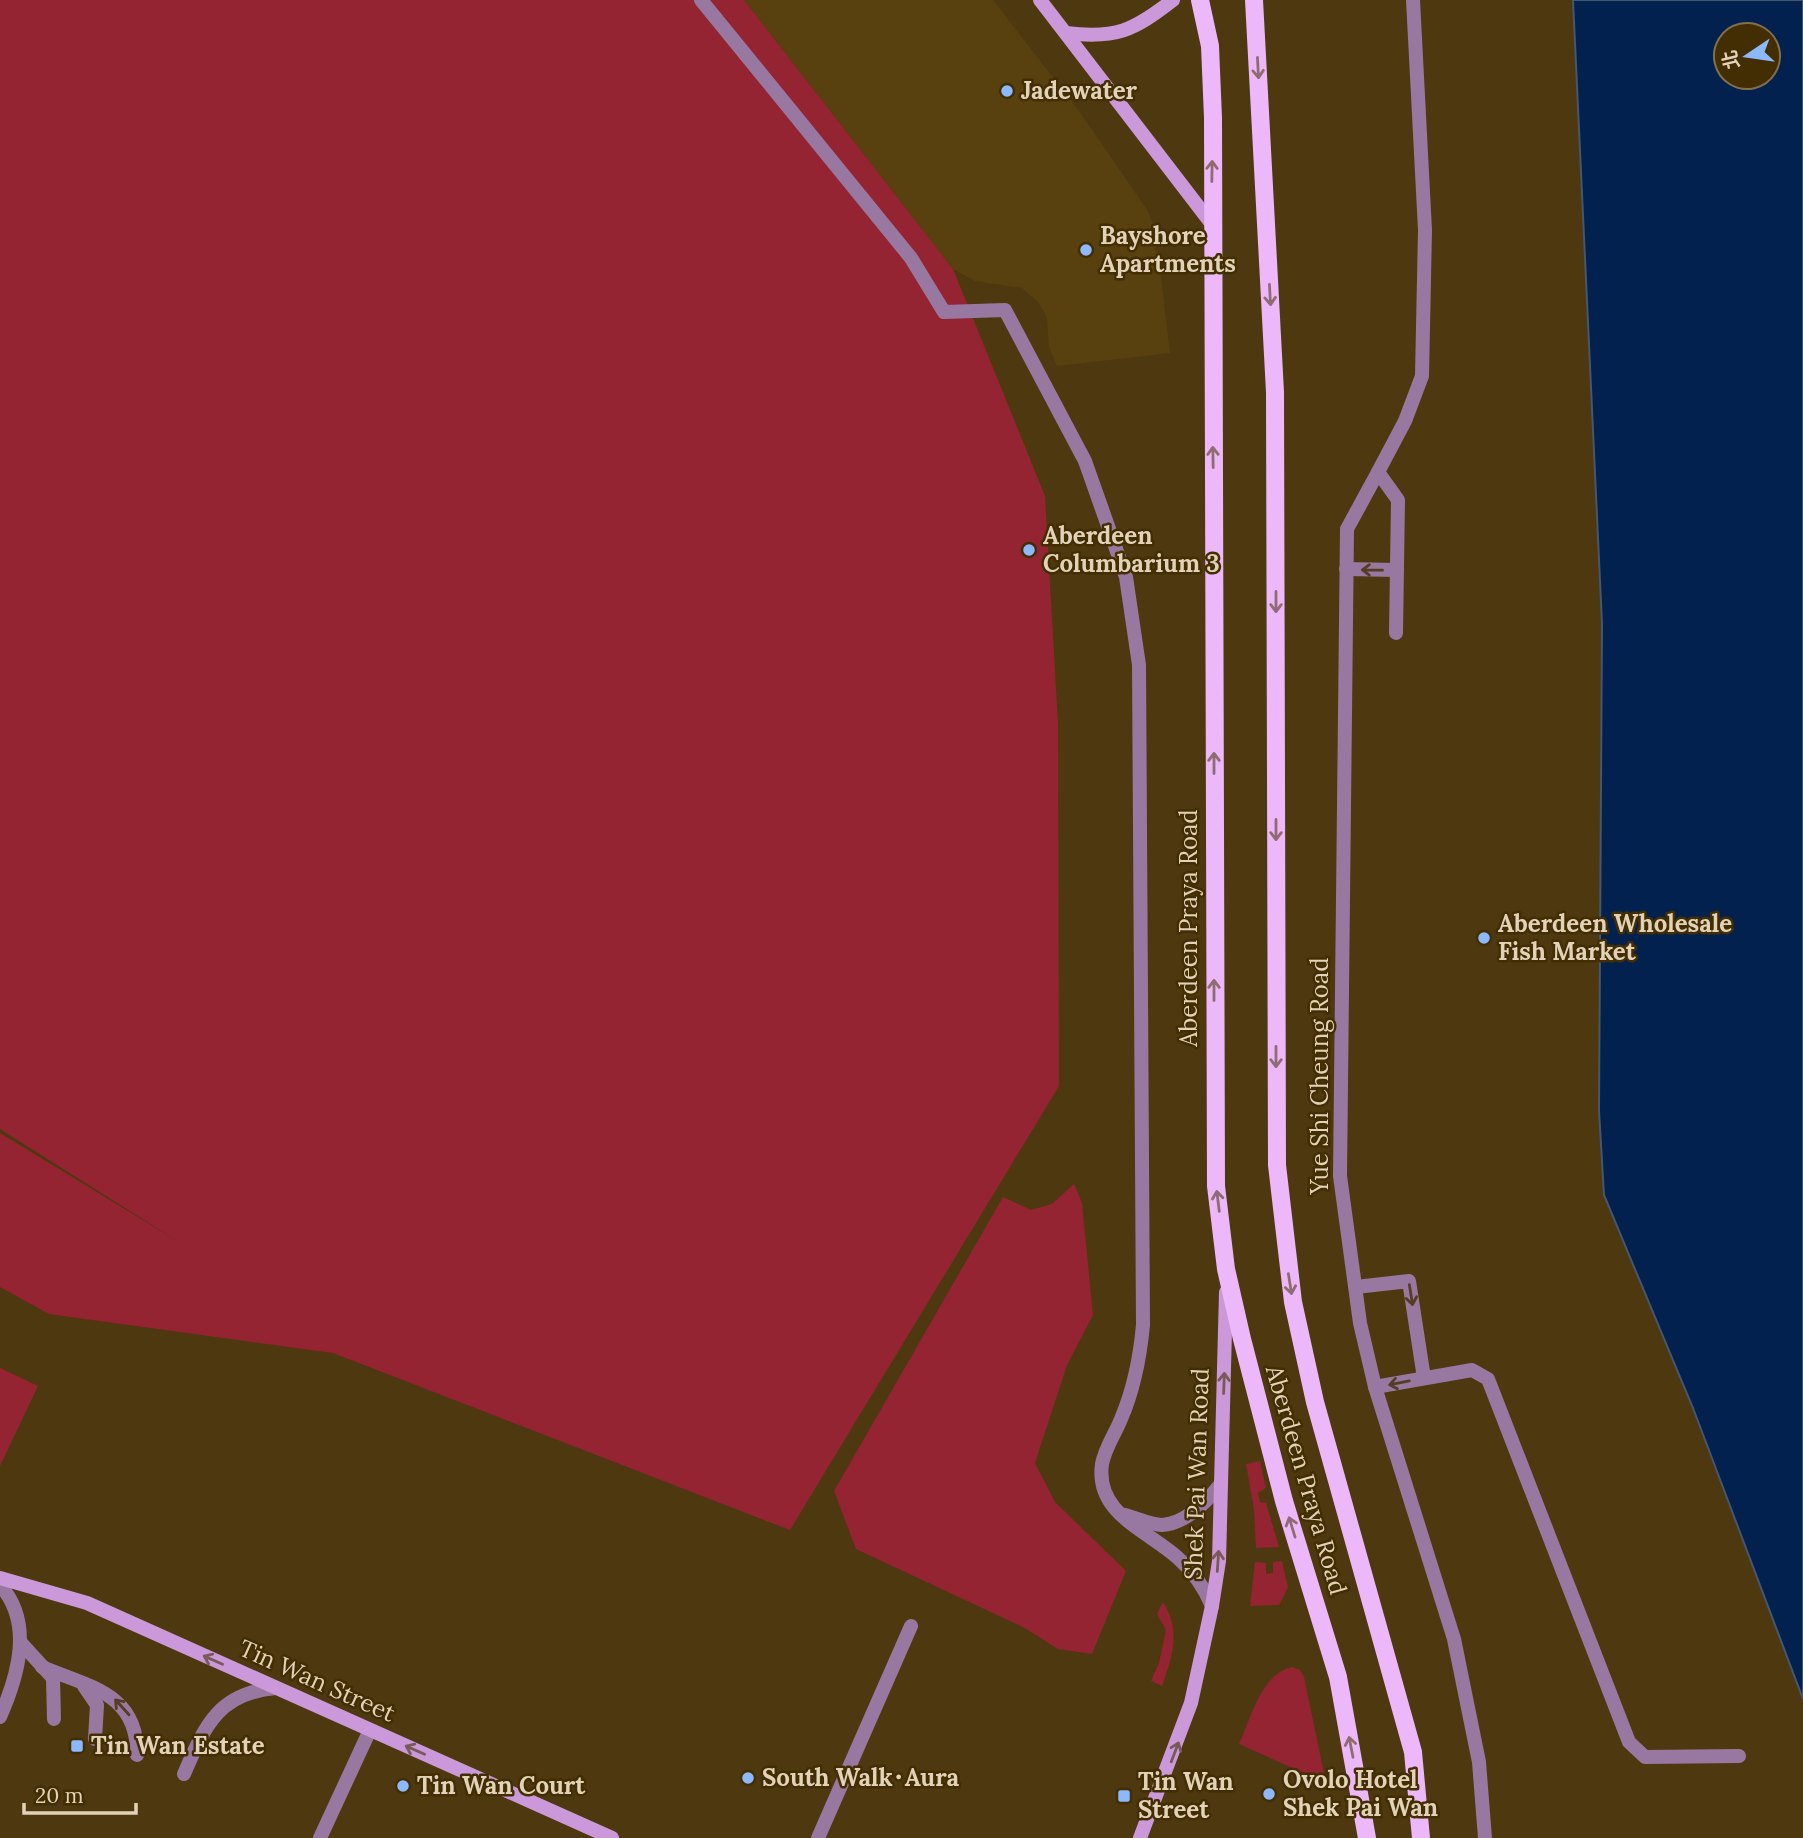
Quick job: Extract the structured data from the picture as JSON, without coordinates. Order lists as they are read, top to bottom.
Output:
{
  "streets": {
    "main road": ["Aberdeen Praya Road", "Shek Pai Wan Road", "Tin Wan Street"],
    "street": ["Yue Shi Cheung Road"]
  },
  "crossings": [
    ["Aberdeen Praya Road", "Shek Pai Wan Road"]
  ],
  "one_way": ["Shek Pai Wan Road", "Tin Wan Street"],
  "places": {
    "other": [
      "Jadewater",
      "Bayshore Apartments",
      "Aberdeen Columbarium 3",
      "Aberdeen Wholesale Fish Market",
      "South Walk･Aura",
      "Tin Wan Court",
      "Ovolo Hotel Shek Pai Wan"
    ],
    "transit": ["Tin Wan Estate", "Tin Wan Street"]
  },
  "scale_bar": "20 m",
  "north": "left"
}
